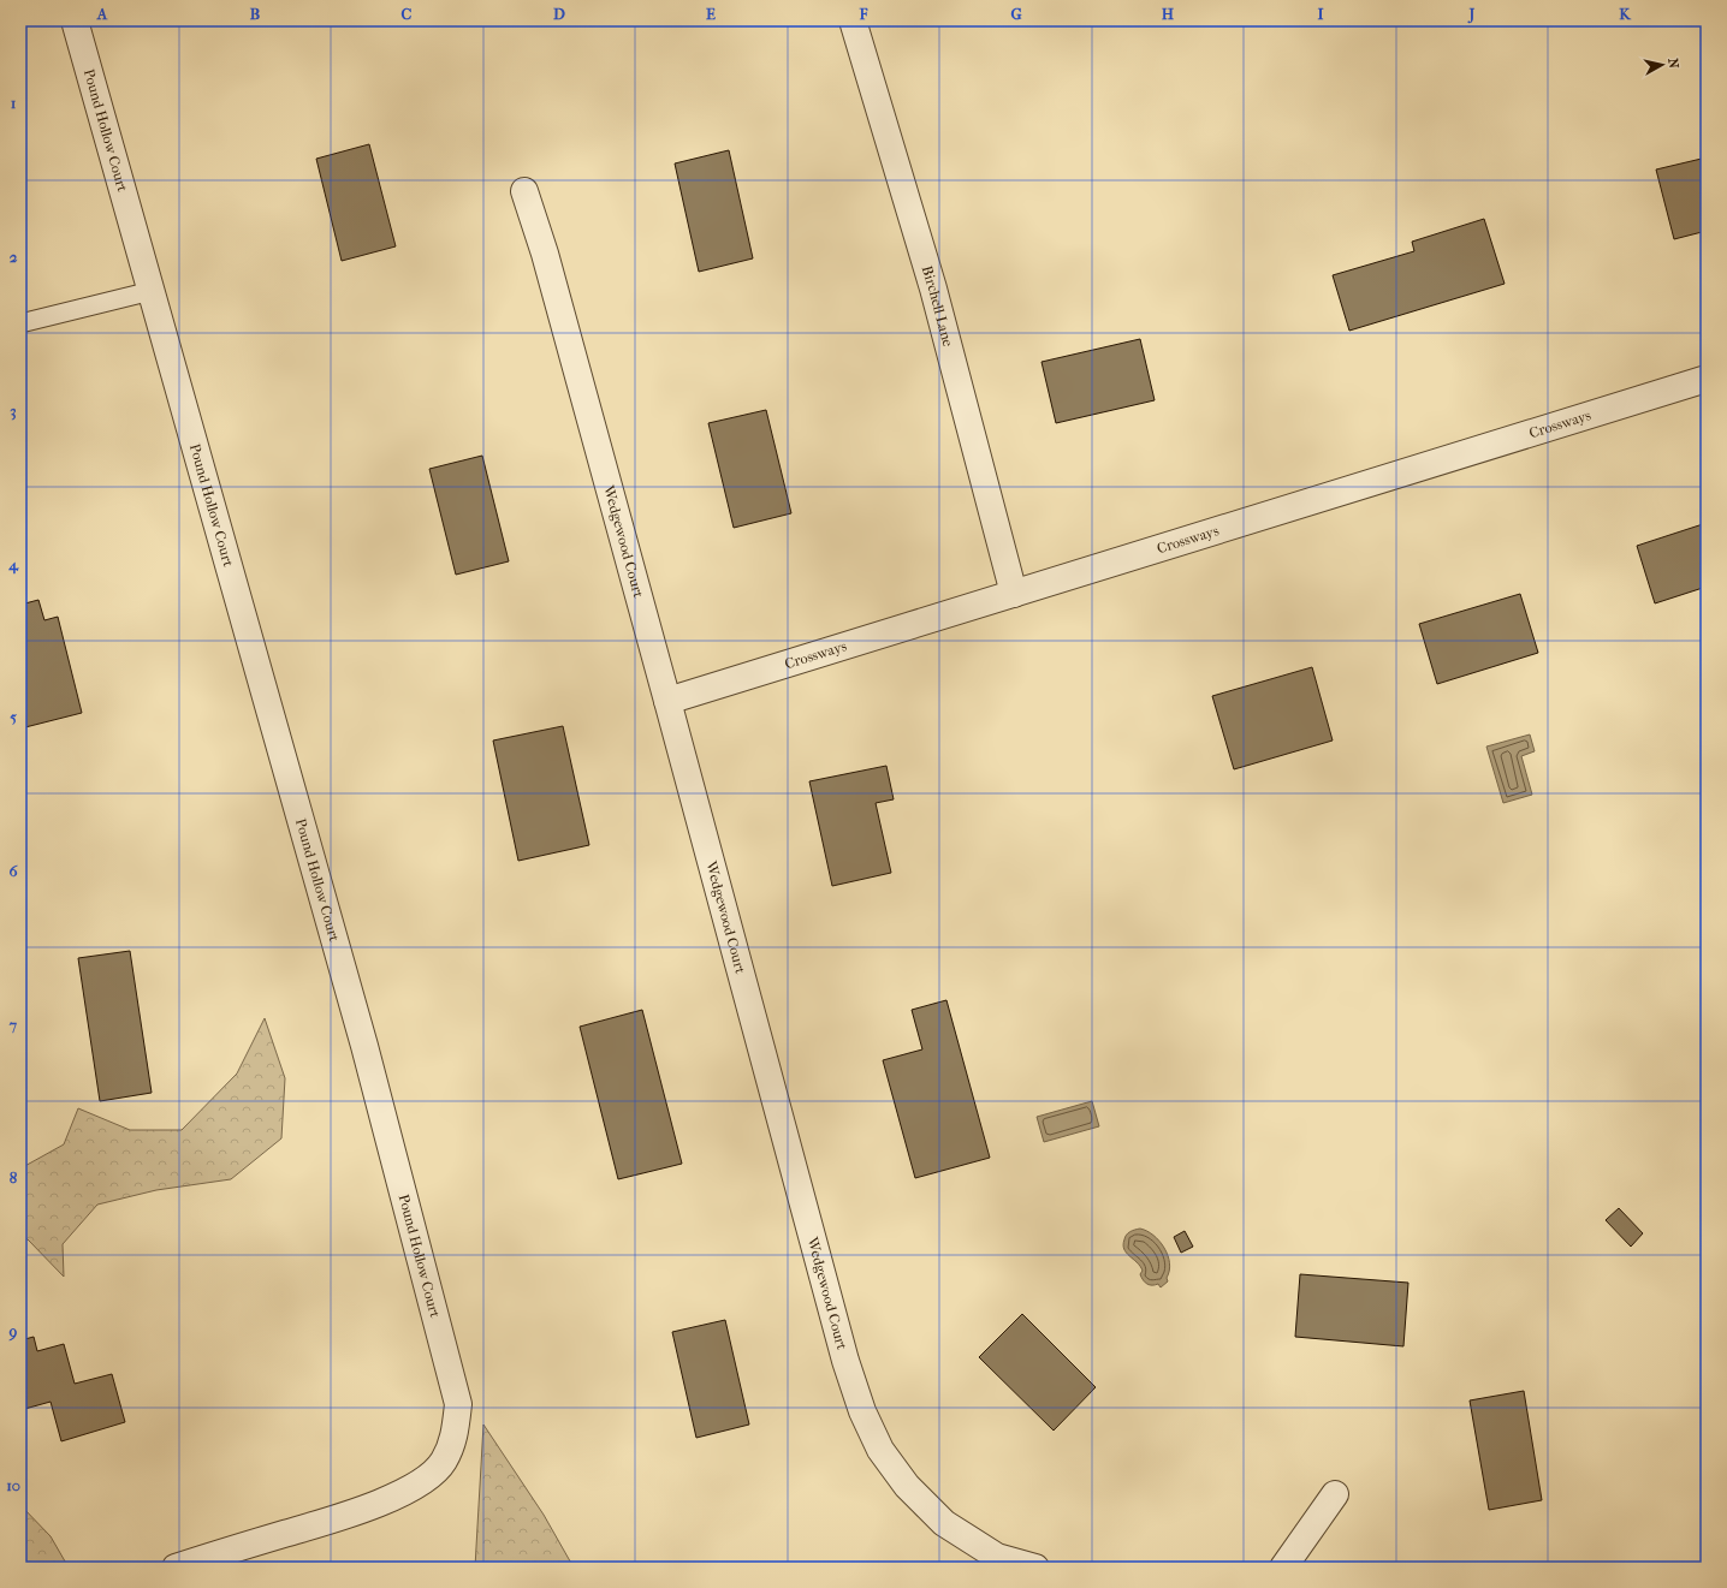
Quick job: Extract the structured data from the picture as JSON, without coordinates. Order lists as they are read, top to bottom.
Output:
{
  "streets": {
    "street": [
      "Pound Hollow Court",
      "Birchell Lane",
      "Crossways",
      "Wedgewood Court"
    ]
  },
  "crossings": [
    ["Birchell Lane", "Crossways"],
    ["Crossways", "Wedgewood Court"]
  ],
  "north": "right",
  "grid": {
    "columns": [
      "A",
      "B",
      "C",
      "D",
      "E",
      "F",
      "G",
      "H",
      "I",
      "J",
      "K"
    ],
    "rows": [
      "1",
      "2",
      "3",
      "4",
      "5",
      "6",
      "7",
      "8",
      "9",
      "10"
    ]
  }
}
